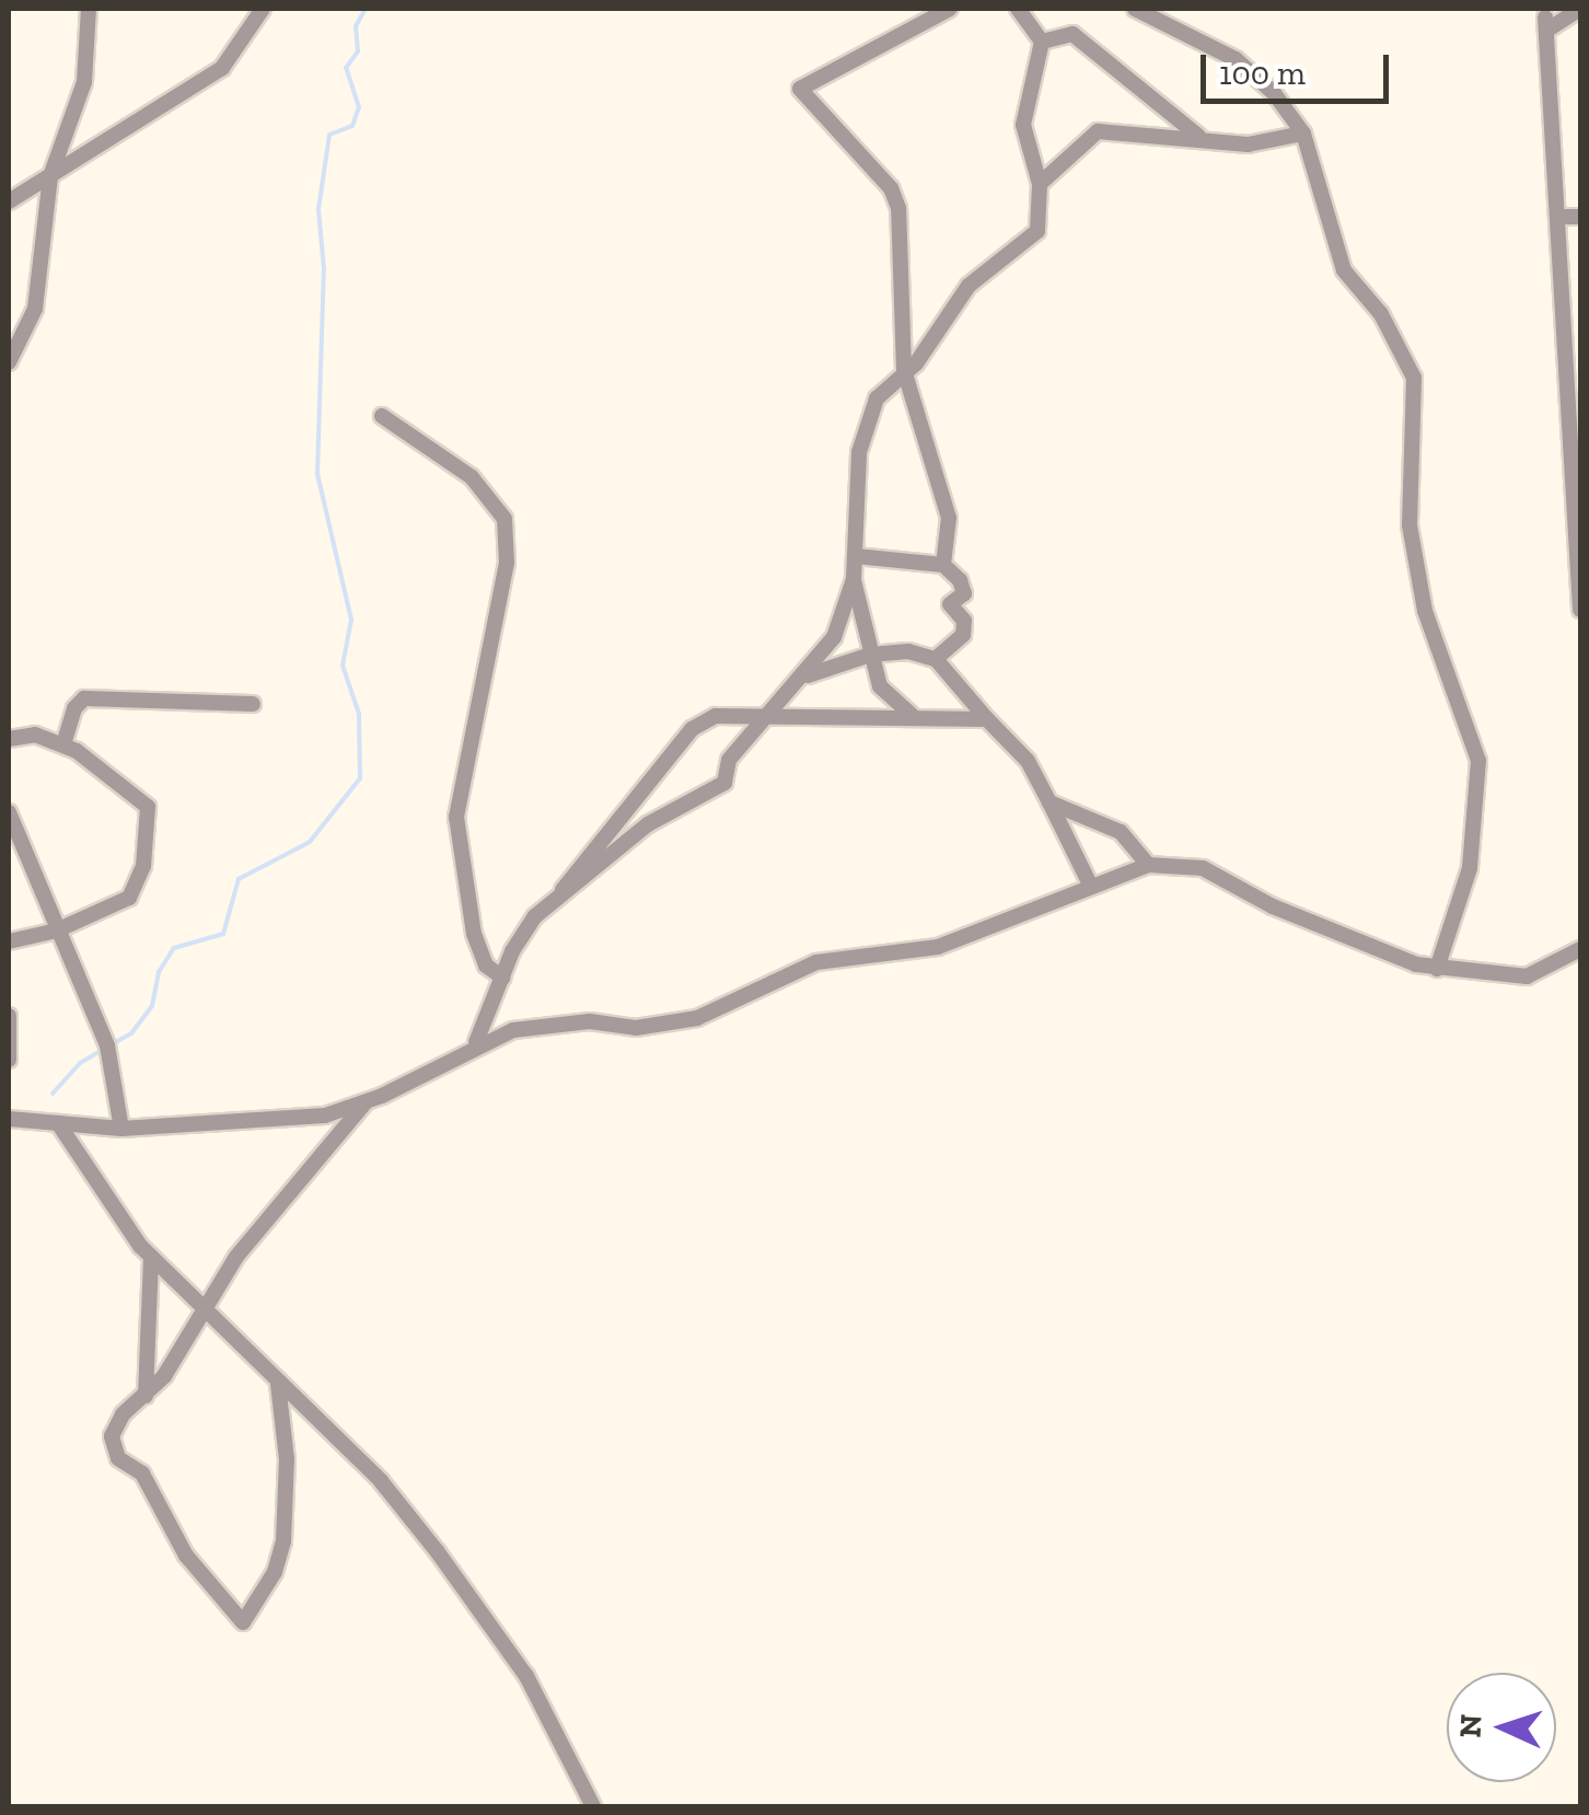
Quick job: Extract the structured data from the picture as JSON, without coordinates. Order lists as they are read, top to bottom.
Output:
{
  "scale_bar": "100 m",
  "north": "left"
}
